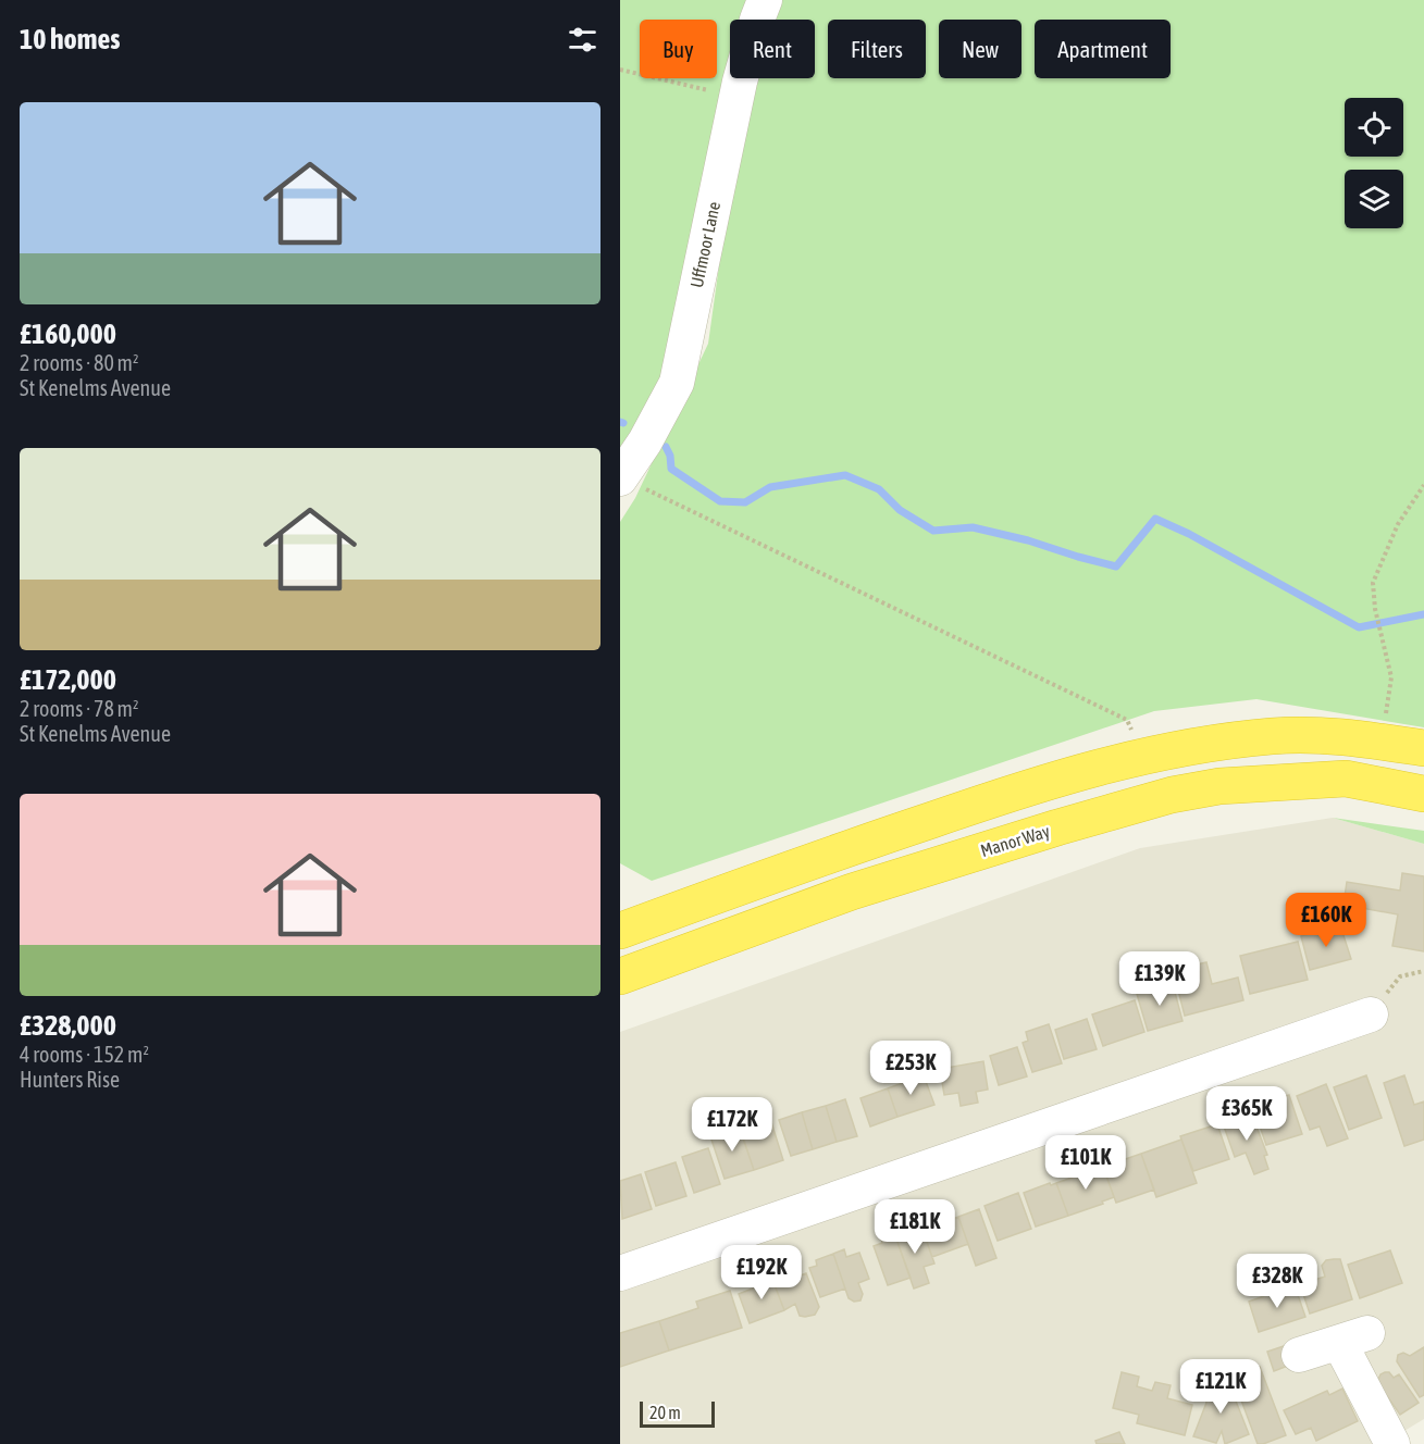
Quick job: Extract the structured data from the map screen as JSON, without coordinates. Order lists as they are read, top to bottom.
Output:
{
  "streets": {
    "highway": ["Manor Way"],
    "street": ["Uffmoor Lane"]
  },
  "scale_bar": "20 m",
  "page": {
    "heading": "10 homes",
    "chip": [
      "Buy",
      "Rent",
      "Filters",
      "New",
      "Apartment"
    ],
    "list": [
      {
        "name": "£160,000",
        "note": "2 rooms · 80 m² · St Kenelms Avenue"
      },
      {
        "name": "£172,000",
        "note": "2 rooms · 78 m² · St Kenelms Avenue"
      },
      {
        "name": "£328,000",
        "note": "4 rooms · 152 m² · Hunters Rise"
      }
    ],
    "price": [
      "£160K",
      "£139K",
      "£253K",
      "£365K",
      "£172K",
      "£101K",
      "£181K",
      "£192K",
      "£328K",
      "£121K"
    ],
    "scale": "20 m"
  }
}
